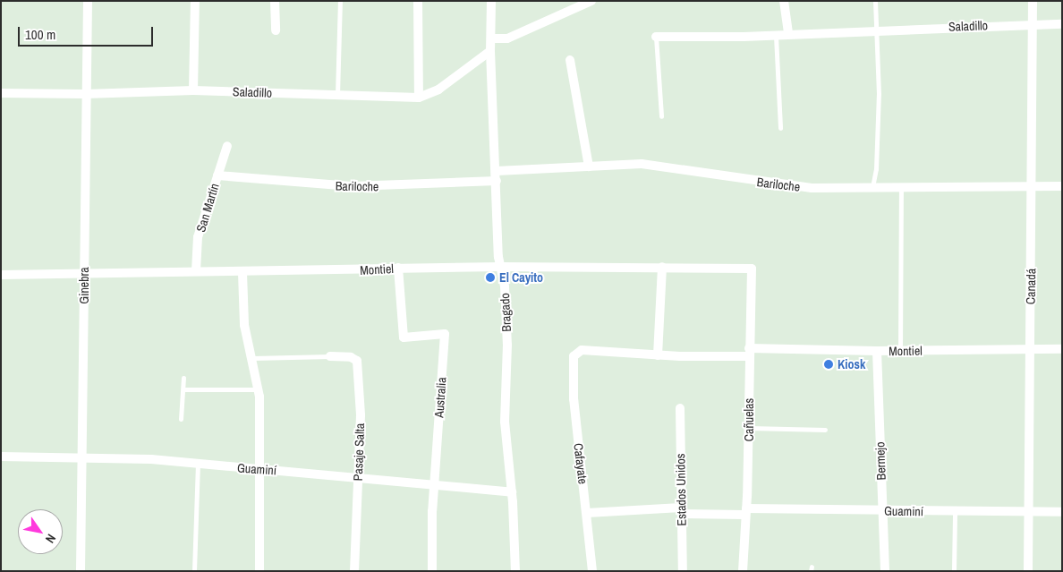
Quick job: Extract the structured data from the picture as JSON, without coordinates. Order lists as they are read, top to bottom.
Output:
{
  "streets": {
    "street": [
      "Saladillo",
      "Bariloche",
      "San Martín",
      "Montiel",
      "Ginebra",
      "Canadá",
      "Bragado",
      "Australia",
      "Cañuelas",
      "Pasaje Salta",
      "Bermejo",
      "Cafayate",
      "Guaminí",
      "Estados Unidos"
    ]
  },
  "crossings": [
    ["Saladillo", "Ginebra"],
    ["Saladillo", "Canadá"],
    ["Saladillo", "Bragado"],
    ["Bariloche", "San Martín"],
    ["Bariloche", "Canadá"],
    ["Bariloche", "Bragado"],
    ["San Martín", "Montiel"],
    ["Montiel", "Ginebra"],
    ["Montiel", "Canadá"],
    ["Montiel", "Bragado"],
    ["Montiel", "Australia"],
    ["Montiel", "Cañuelas"],
    ["Montiel", "Bermejo"],
    ["Montiel", "Cafayate"],
    ["Ginebra", "Guaminí"],
    ["Canadá", "Guaminí"],
    ["Bragado", "Guaminí"],
    ["Australia", "Guaminí"],
    ["Cañuelas", "Guaminí"],
    ["Pasaje Salta", "Guaminí"],
    ["Bermejo", "Guaminí"],
    ["Cafayate", "Guaminí"],
    ["Guaminí", "Estados Unidos"]
  ],
  "places": ["El Cayito", "Kiosk"],
  "scale_bar": "100 m",
  "north": "bottom right"
}
